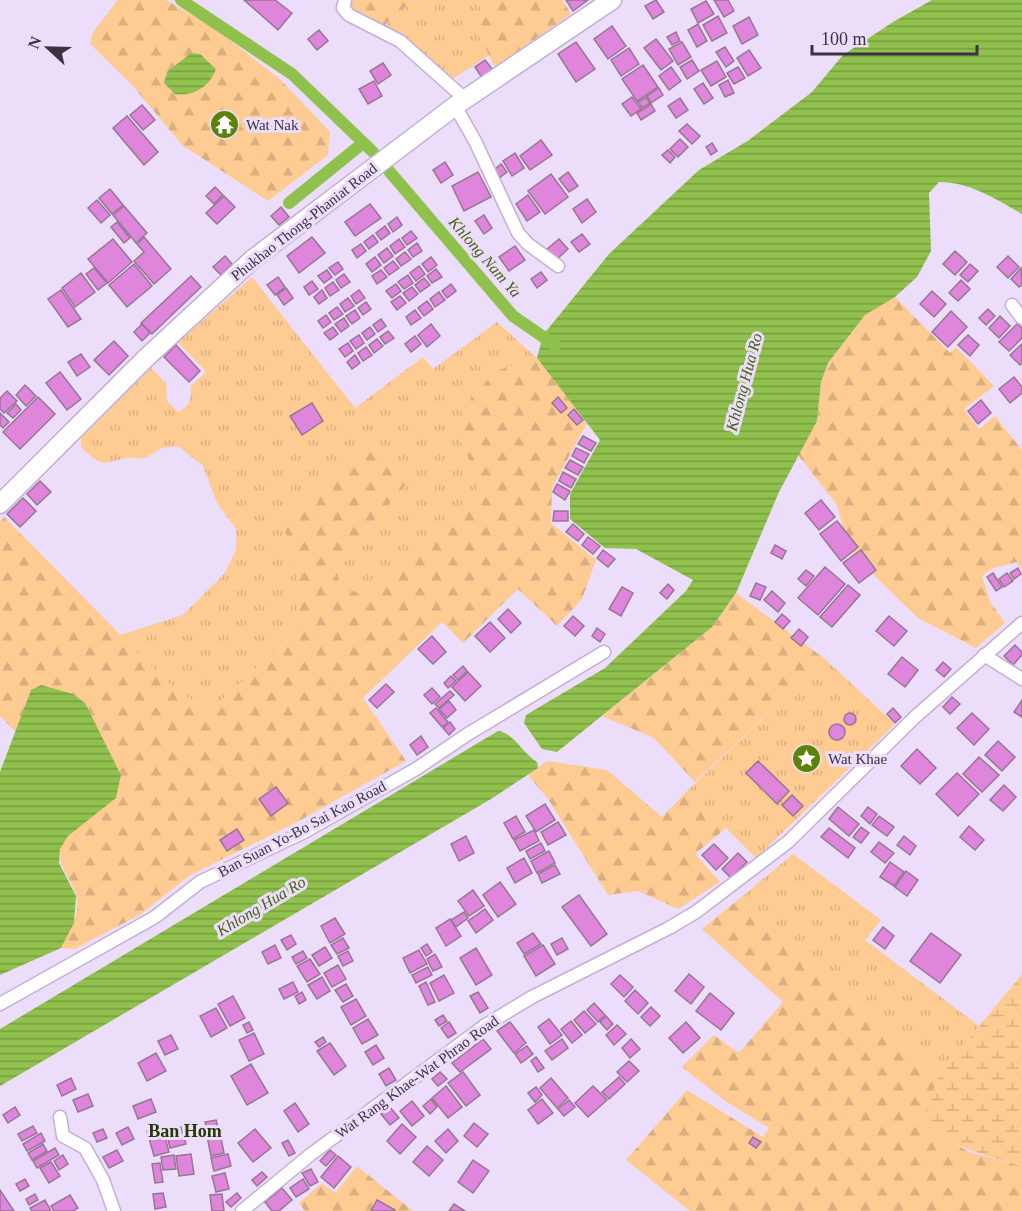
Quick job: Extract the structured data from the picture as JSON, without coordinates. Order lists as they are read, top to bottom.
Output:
{
  "streets": {
    "main road": ["Phukhao Thong-Phaniat Road"],
    "street": ["Ban Suan Yo-Bo Sai Kao Road", "Wat Rang Khae-Wat Phrao Road"]
  },
  "districts": ["Ban Hom"],
  "water": ["Khlong Nam Ya", "Khlong Hua Ro"],
  "places": {
    "temple": ["Wat Nak"],
    "place": ["Wat Khae"]
  },
  "scale_bar": "100 m",
  "north": "left"
}
